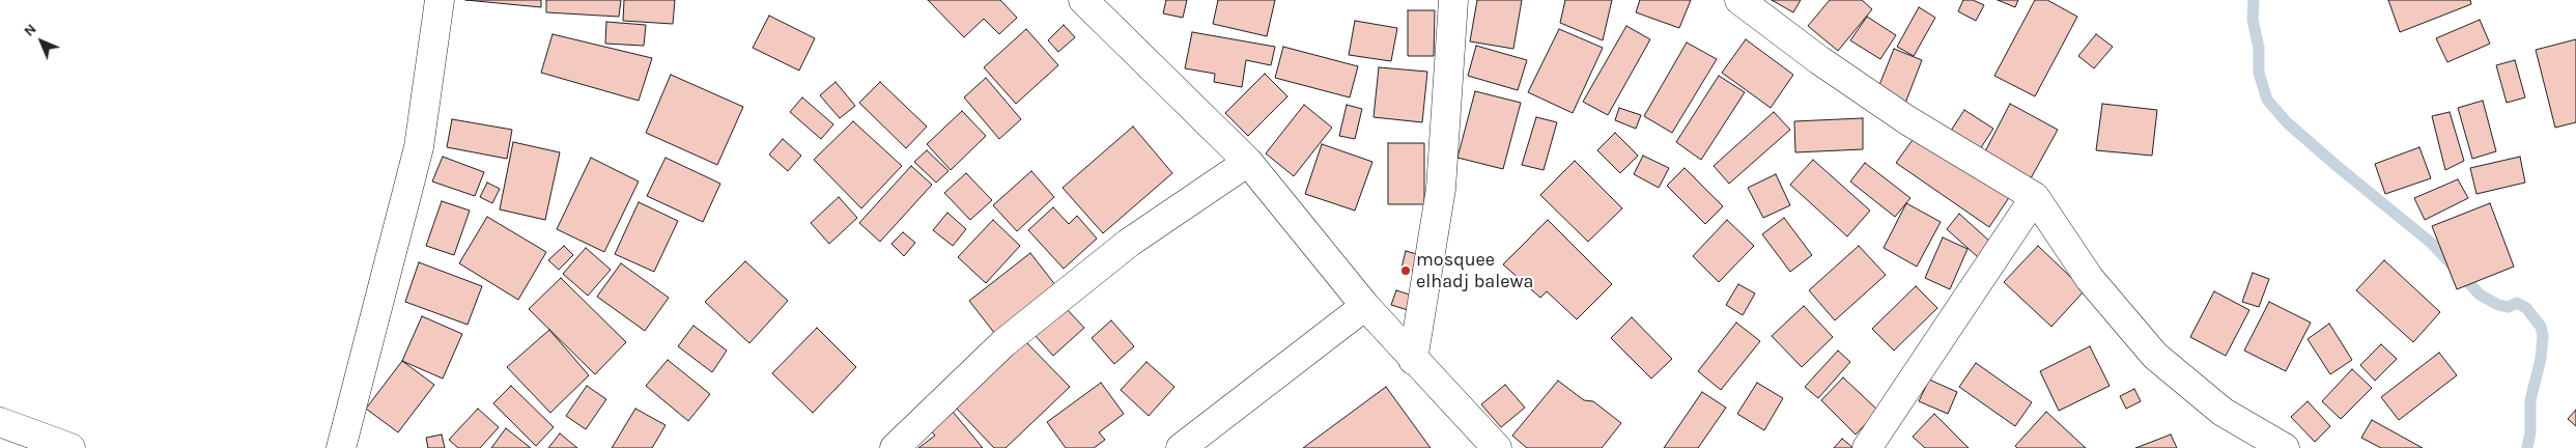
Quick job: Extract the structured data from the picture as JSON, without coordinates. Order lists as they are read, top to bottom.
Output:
{
  "places": ["mosquee elhadj balewa"],
  "north": "top left"
}
